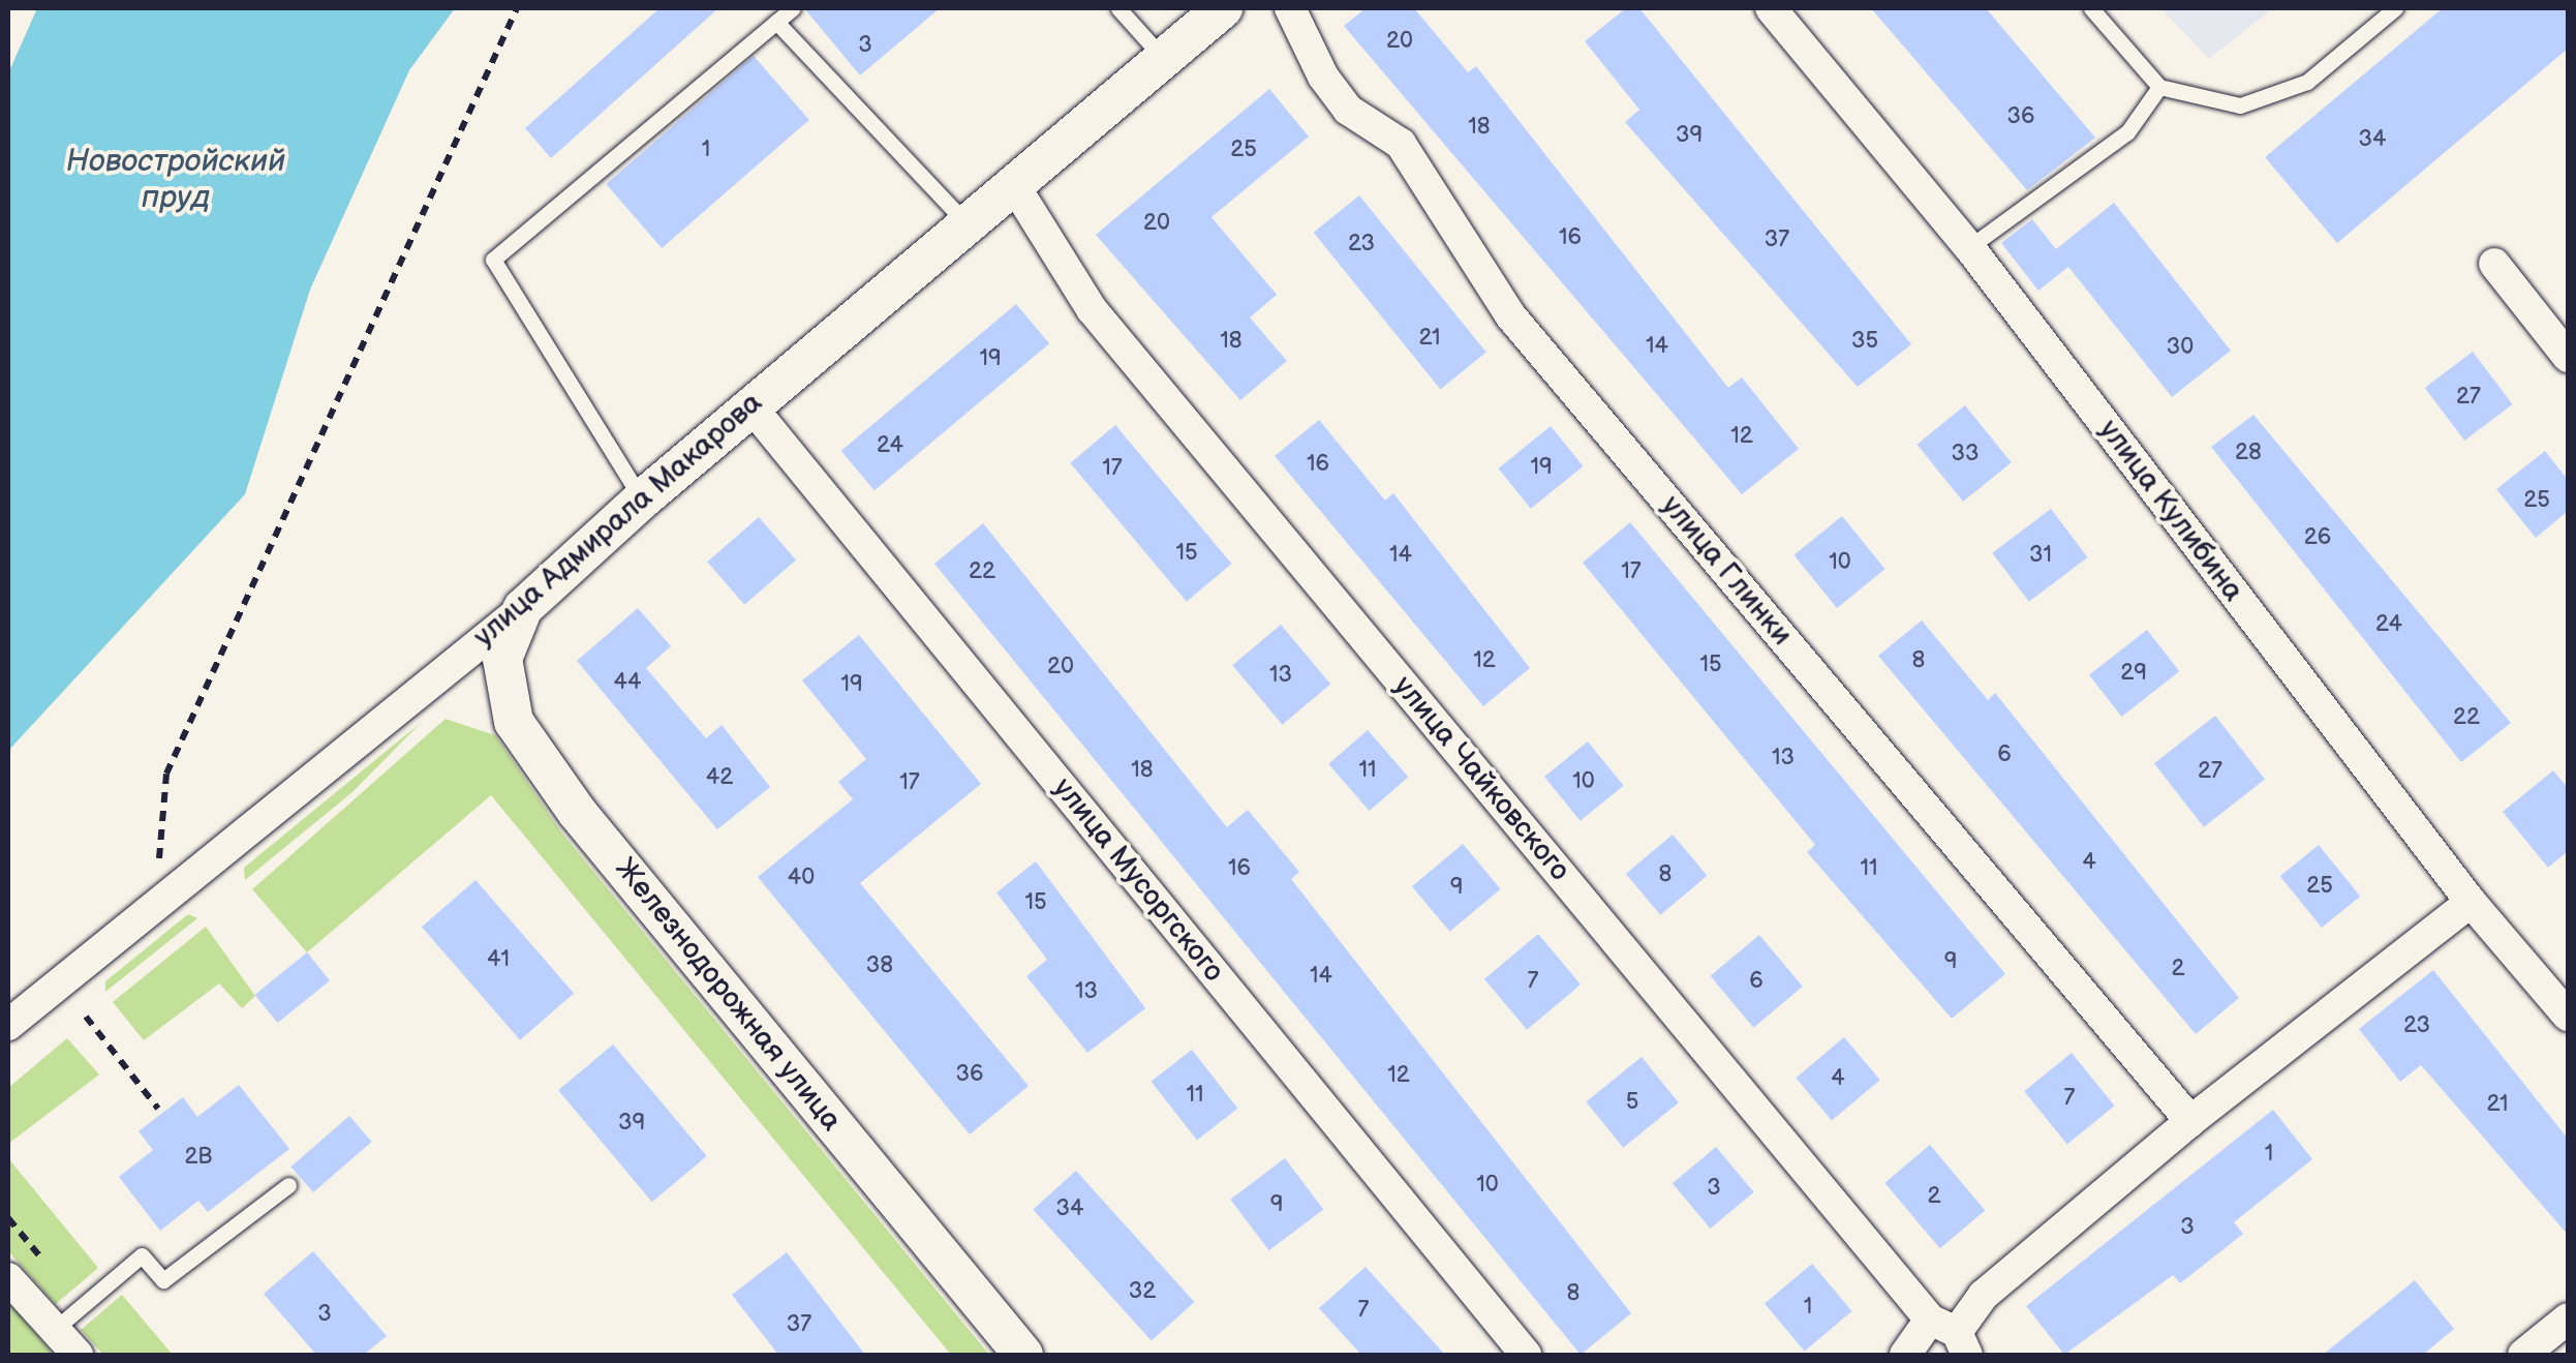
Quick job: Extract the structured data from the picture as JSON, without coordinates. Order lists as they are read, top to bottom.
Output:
{
  "streets": {
    "street": [
      "улица Кулибина",
      "улица Адмирала Макарова",
      "улица Глинки",
      "улица Чайковского",
      "улица Мусоргского",
      "Железнодорожная улица"
    ]
  },
  "crossings": [
    ["улица Адмирала Макарова", "улица Чайковского"],
    ["улица Адмирала Макарова", "улица Мусоргского"],
    ["улица Адмирала Макарова", "Железнодорожная улица"]
  ],
  "water": ["Новостройский пруд"],
  "house_numbers": [
    "20",
    "3",
    "36",
    "18",
    "39",
    "34",
    "1",
    "25",
    "20",
    "16",
    "37",
    "23",
    "21",
    "18",
    "35",
    "14",
    "30",
    "19",
    "27",
    "12",
    "24",
    "28",
    "33",
    "16",
    "19",
    "17",
    "25",
    "26",
    "15",
    "14",
    "31",
    "10",
    "22",
    "17",
    "24",
    "12",
    "8",
    "15",
    "20",
    "29",
    "13",
    "44",
    "19",
    "22",
    "6",
    "13",
    "18",
    "11",
    "27",
    "42",
    "10",
    "17",
    "4",
    "16",
    "11",
    "8",
    "40",
    "25",
    "9",
    "15",
    "41",
    "9",
    "38",
    "2",
    "14",
    "7",
    "6",
    "13",
    "23",
    "36",
    "12",
    "4",
    "11",
    "7",
    "5",
    "21",
    "39",
    "1",
    "2В",
    "10",
    "3",
    "2",
    "9",
    "34",
    "3",
    "32",
    "8",
    "1",
    "7",
    "3",
    "37"
  ]
}
